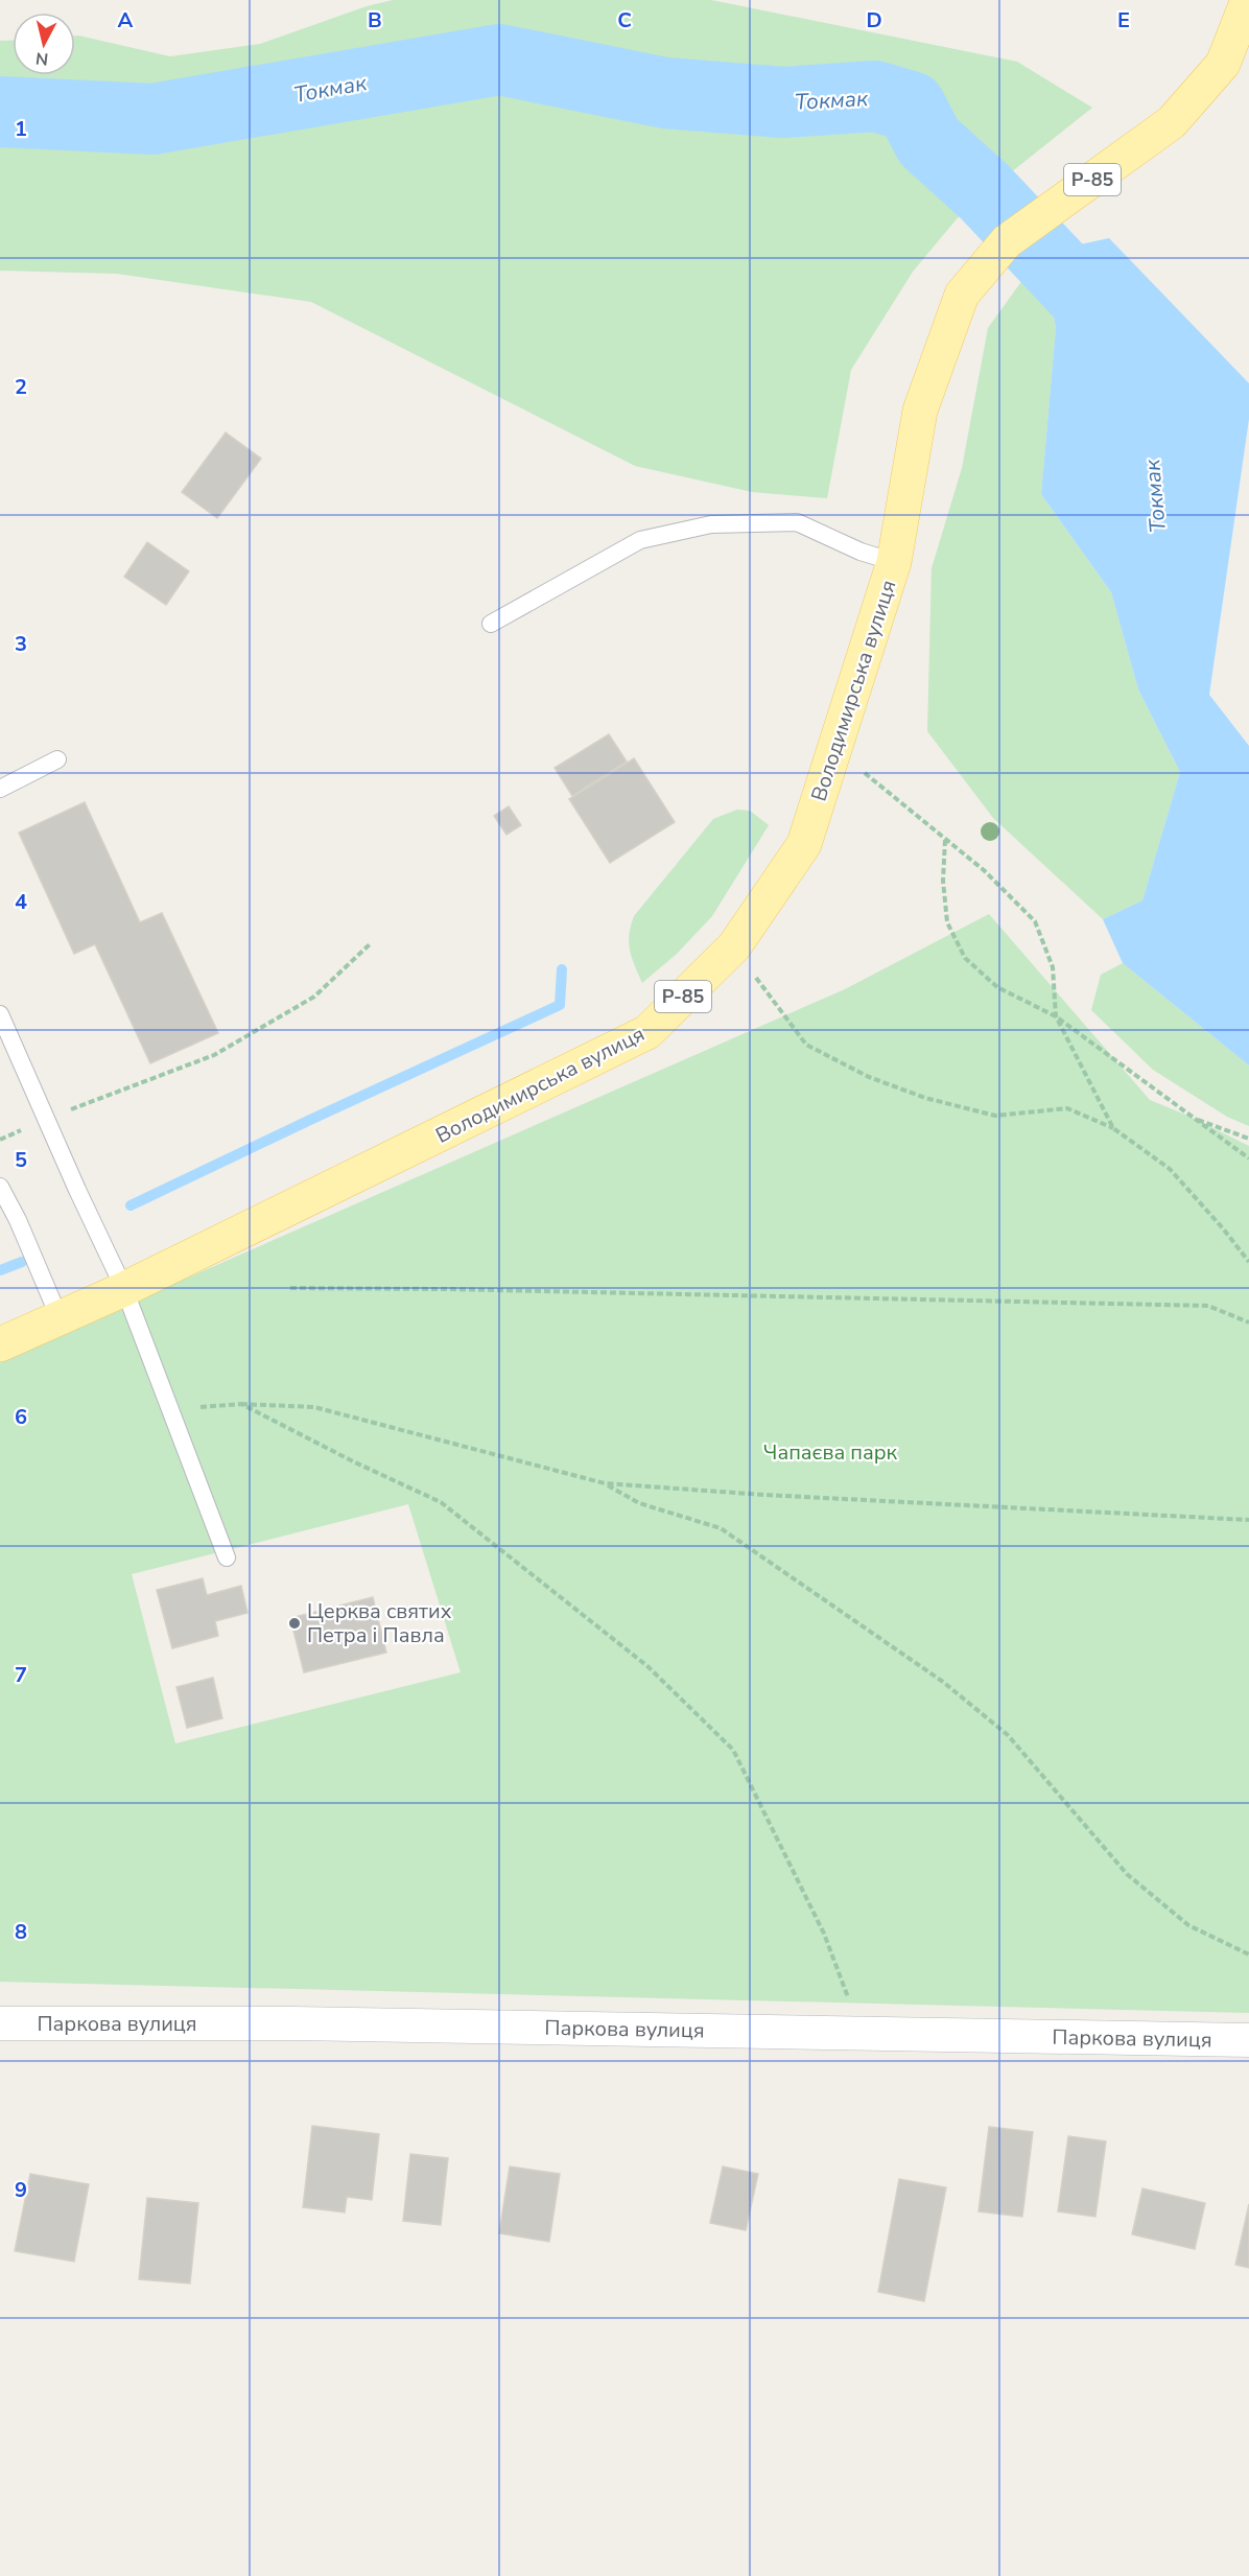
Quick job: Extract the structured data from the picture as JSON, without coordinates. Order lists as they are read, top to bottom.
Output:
{
  "streets": {
    "main road": ["Р-85", "Володимирська вулиця"],
    "street": ["Паркова вулиця"]
  },
  "water": ["Токмак"],
  "parks": ["Чапаєва парк"],
  "places": ["Церква святих Петра і Павла"],
  "north": "bottom",
  "grid": {
    "columns": [
      "A",
      "B",
      "C",
      "D",
      "E"
    ],
    "rows": [
      "1",
      "2",
      "3",
      "4",
      "5",
      "6",
      "7",
      "8",
      "9"
    ]
  }
}
